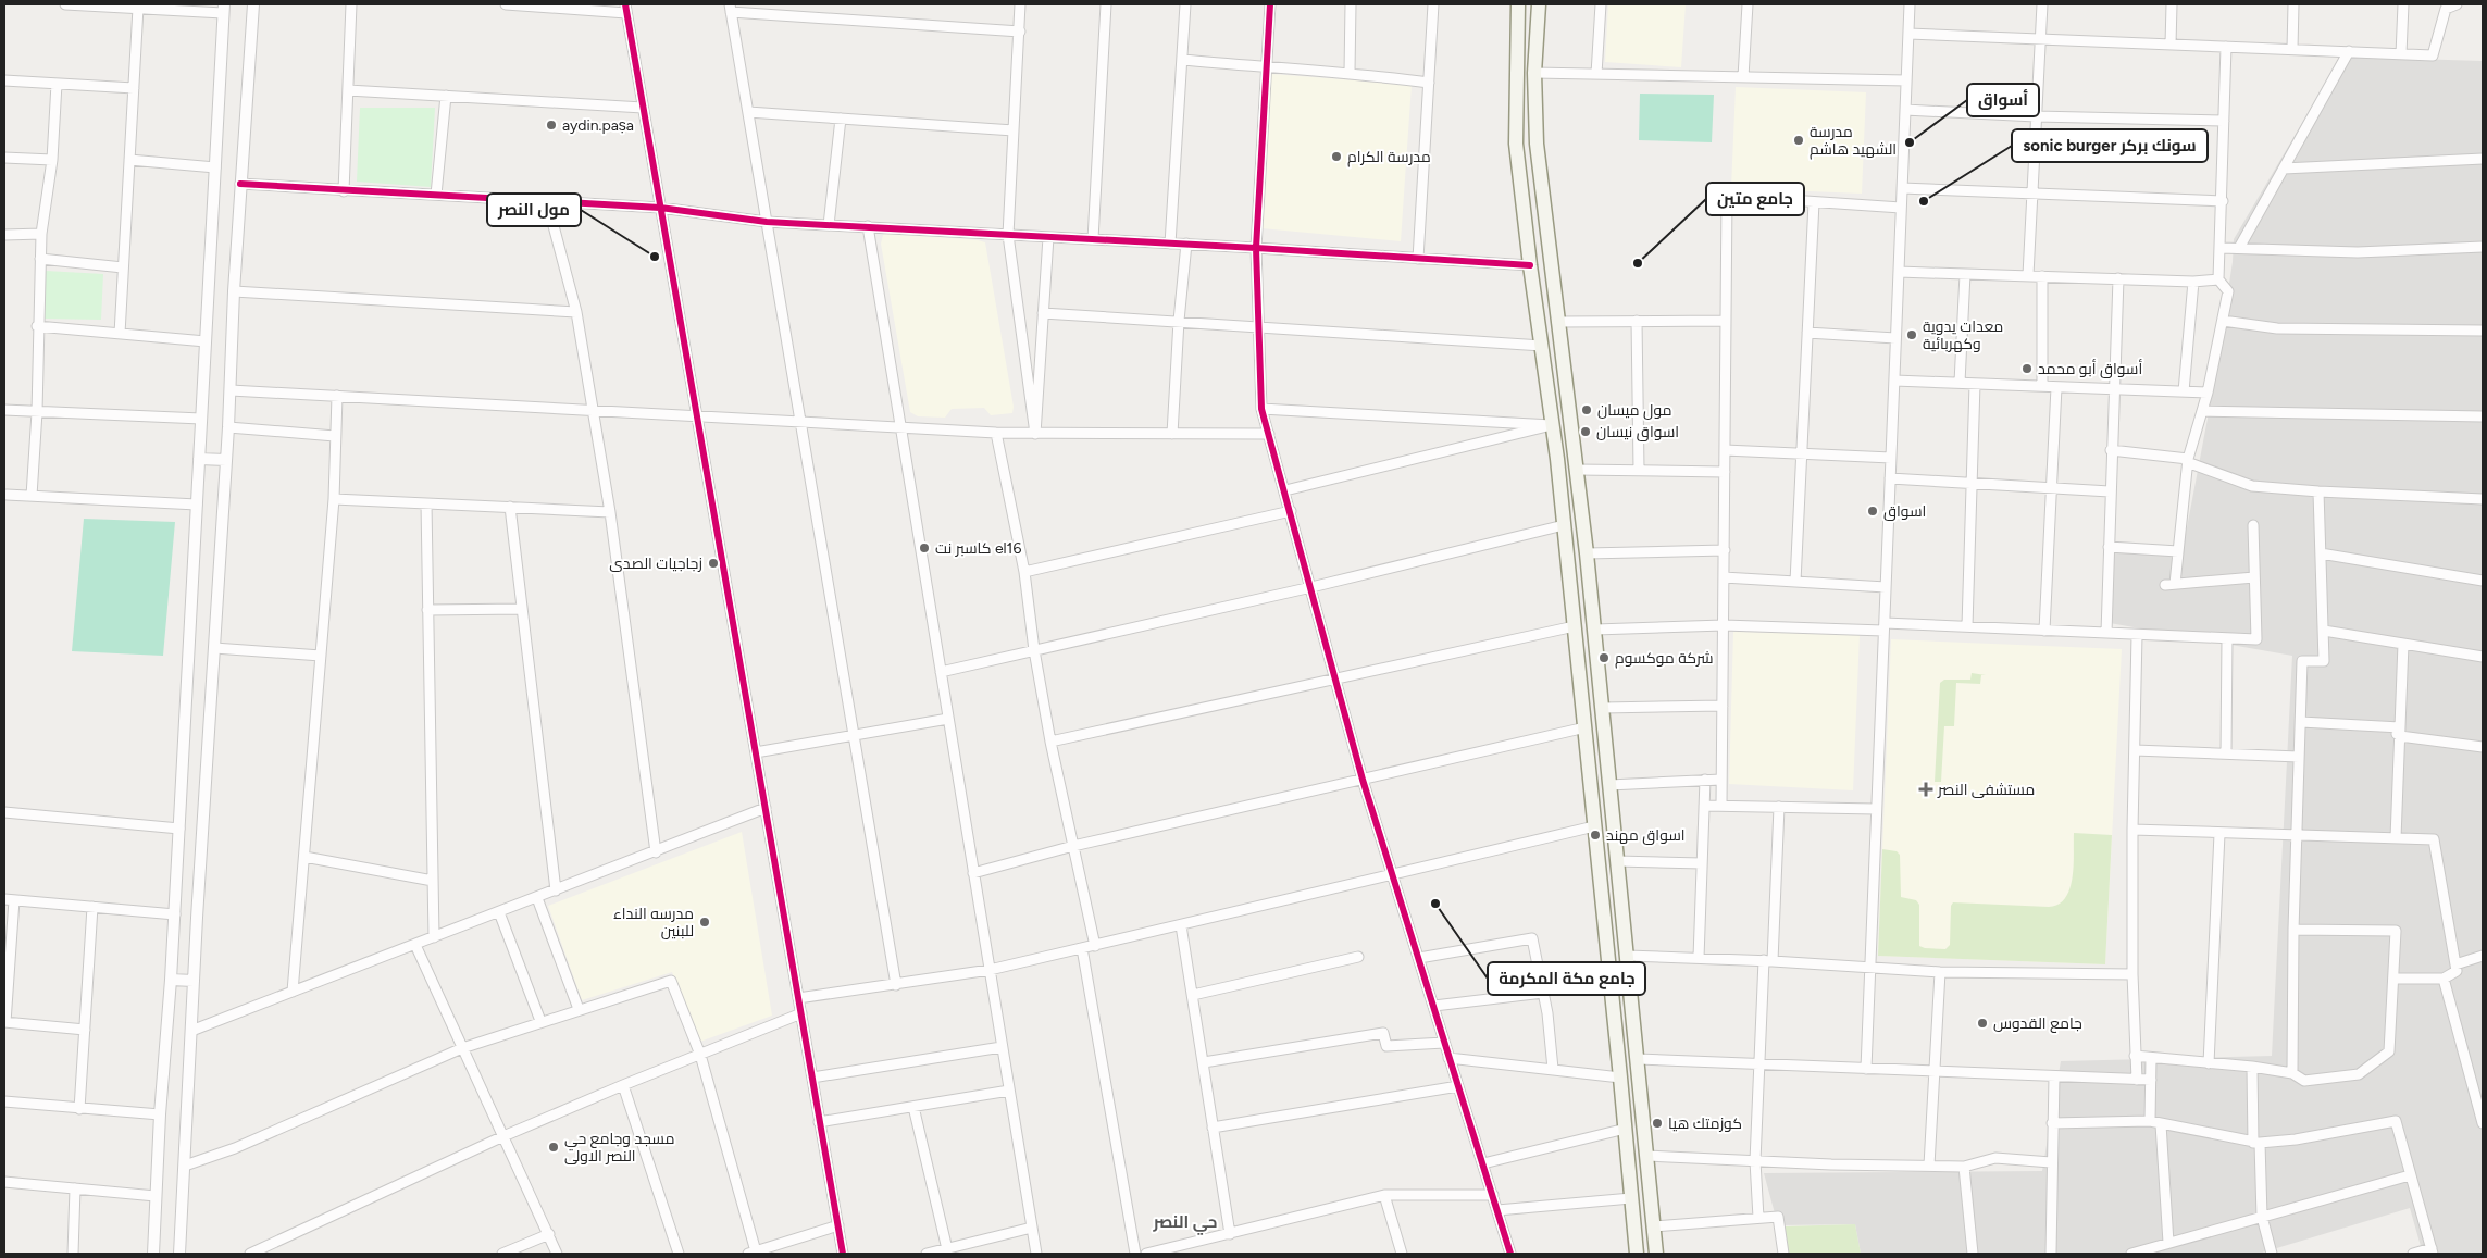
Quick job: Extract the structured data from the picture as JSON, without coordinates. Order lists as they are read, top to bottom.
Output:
{
  "districts": ["حي النصر"],
  "places": {
    "other": [
      "aydin.paṣa",
      "مدرسة الشهيد هاشم",
      "أسواق",
      "مدرسة الكرام",
      "sonic burger سونك بركر",
      "مول النصر",
      "جامع متين",
      "معدات يدوية وكهربائية",
      "أسواق أبو محمد",
      "مول ميسان",
      "اسواق نيسان",
      "اسواق",
      "كاسبر نت el16",
      "زجاجيات الصدى",
      "شركة موكسوم",
      "اسواق مهند",
      "جامع مكة المكرمة",
      "مدرسه النداء للبنين",
      "جامع القدوس",
      "كوزمتك هيا",
      "مسجد وجامع حي النصر الاولى"
    ],
    "health": ["مستشفى النصر"]
  }
}
